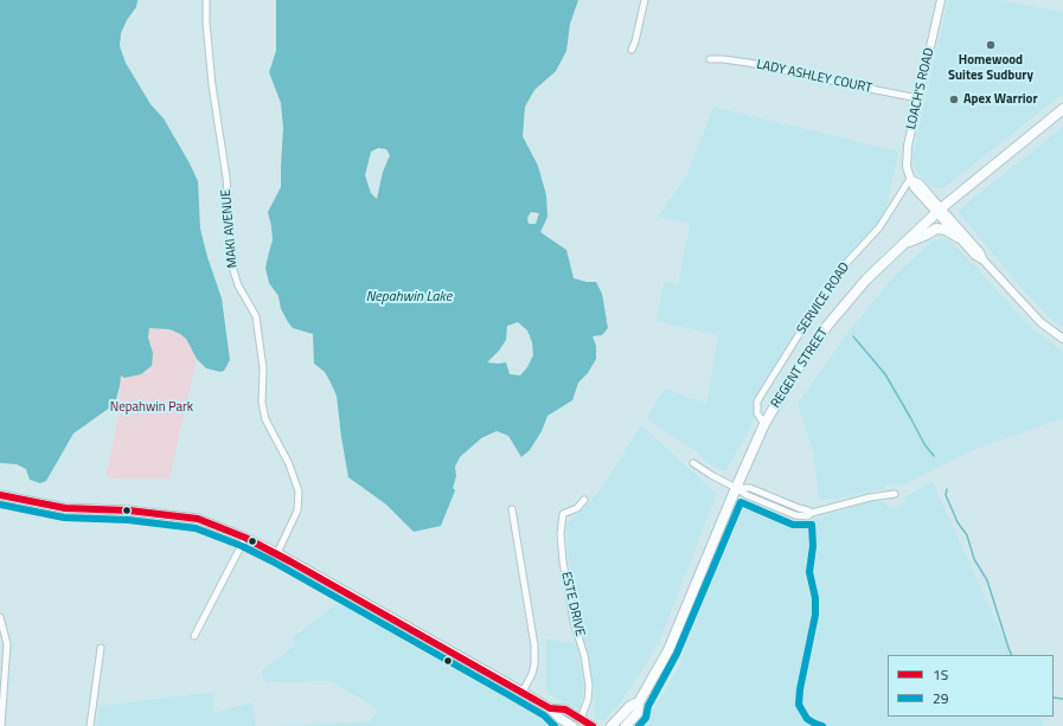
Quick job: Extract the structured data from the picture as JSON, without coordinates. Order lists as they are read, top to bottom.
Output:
{
  "streets": {
    "main road": ["REGENT STREET"],
    "street": [
      "LADY ASHLEY COURT",
      "LOACH'S ROAD",
      "MAKI AVENUE",
      "SERVICE ROAD",
      "ESTE DRIVE"
    ]
  },
  "crossings": [
    ["LADY ASHLEY COURT", "LOACH'S ROAD"],
    ["LOACH'S ROAD", "SERVICE ROAD"],
    ["SERVICE ROAD", "REGENT STREET"]
  ],
  "water": ["Nepahwin Lake"],
  "parks": ["Nepahwin Park"],
  "places": ["Homewood Suites Sudbury", "Apex Warrior"],
  "lines": ["transit line 1S", "transit line 29"],
  "legend": ["1S", "29"]
}
